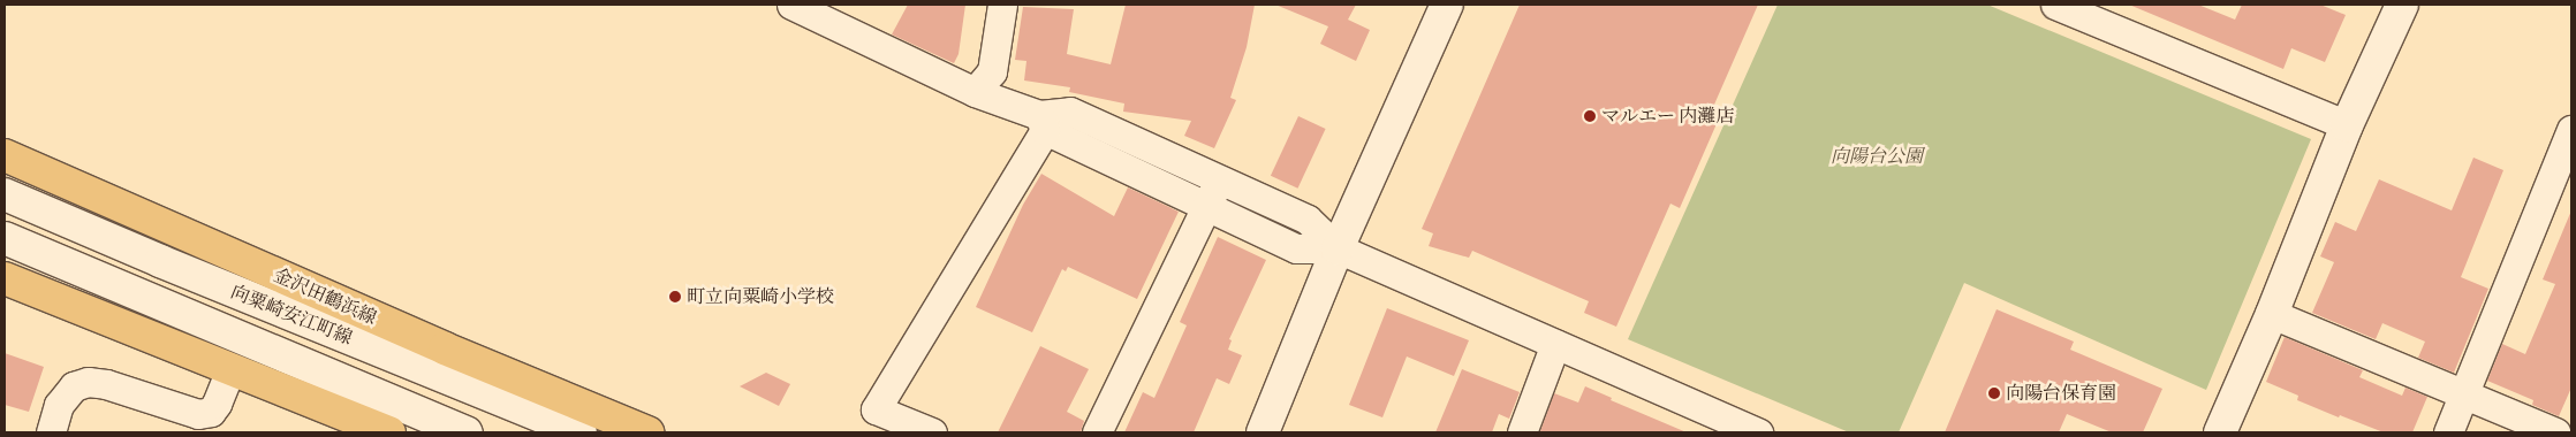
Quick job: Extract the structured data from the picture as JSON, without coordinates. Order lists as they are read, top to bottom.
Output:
{
  "streets": {
    "main road": ["金沢田鶴浜線", "向粟崎安江町線"]
  },
  "parks": ["向陽台公園"],
  "places": ["マルエー 内灘店", "町立向粟崎小学校", "向陽台保育園"]
}
